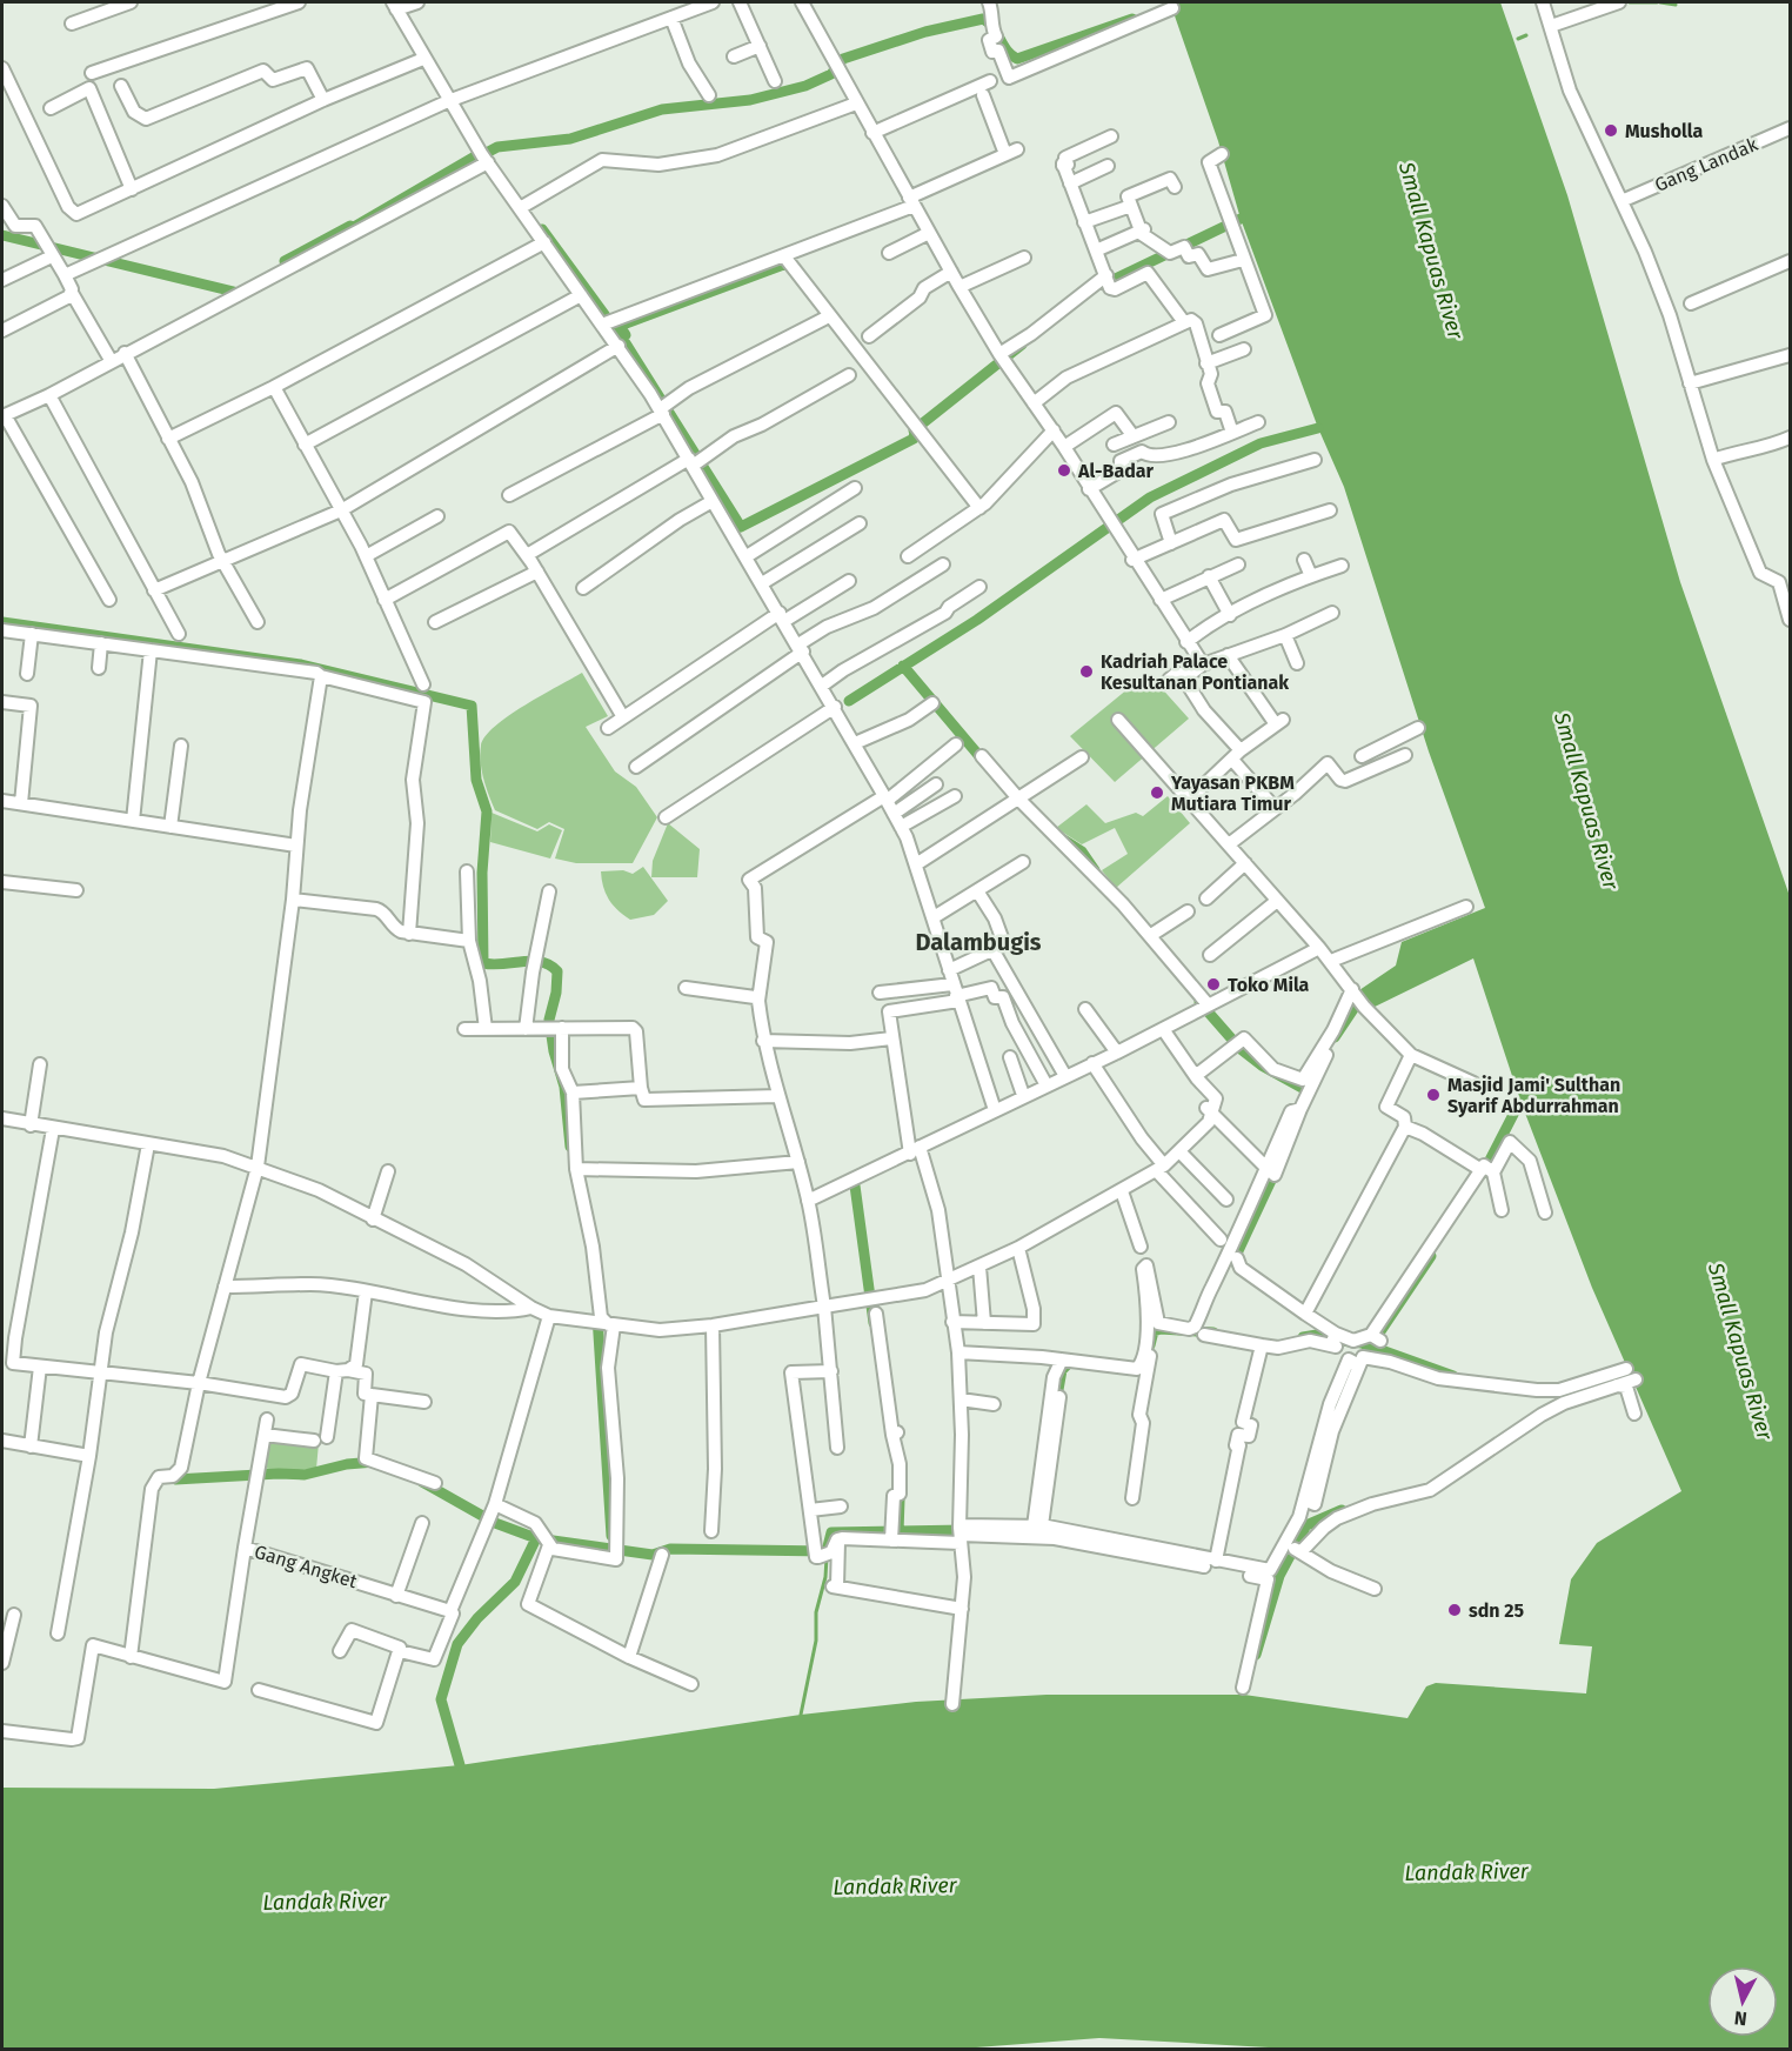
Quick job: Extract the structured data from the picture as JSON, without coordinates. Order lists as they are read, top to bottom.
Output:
{
  "streets": {
    "street": ["Gang Landak", "Gang Angket"]
  },
  "districts": ["Dalambugis"],
  "water": ["Small Kapuas River", "Landak River"],
  "places": [
    "Musholla",
    "Al-Badar",
    "Kadriah Palace Kesultanan Pontianak",
    "Yayasan PKBM Mutiara Timur",
    "Toko Mila",
    "Masjid Jami' Sulthan Syarif Abdurrahman",
    "sdn 25"
  ],
  "north": "bottom"
}
